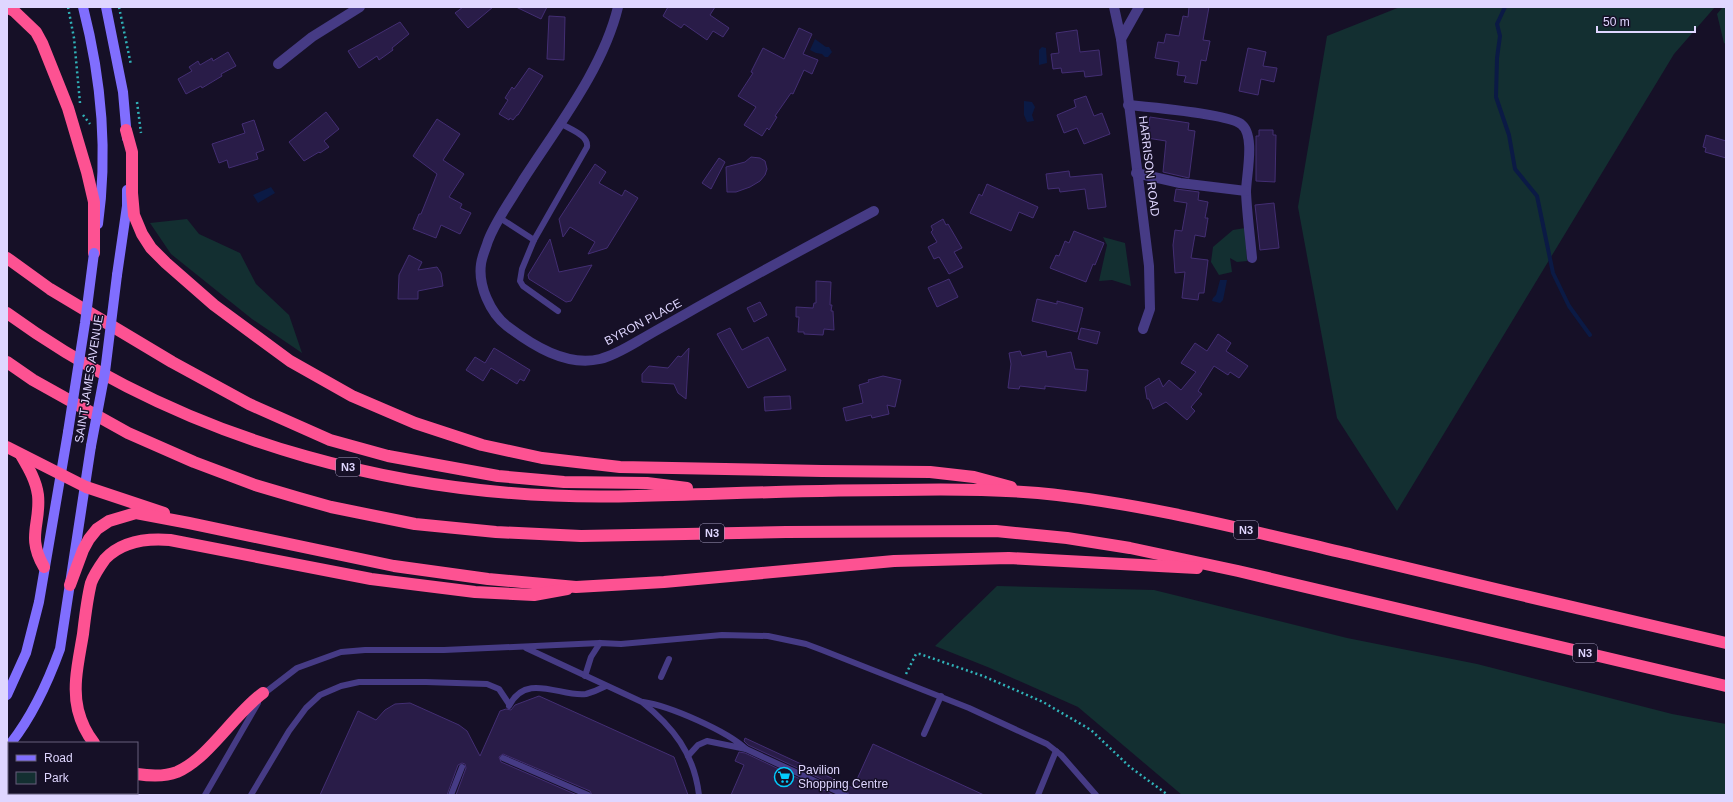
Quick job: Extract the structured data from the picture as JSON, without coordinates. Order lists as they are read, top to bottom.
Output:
{
  "streets": {
    "highway": ["N3"],
    "main road": ["SAINT JAMES AVENUE"],
    "street": ["HARRISON ROAD", "BYRON PLACE"]
  },
  "places": {
    "supermarket": ["Pavilion Shopping Centre"]
  },
  "legend": ["Road", "Park"],
  "scale_bar": "50 m"
}
